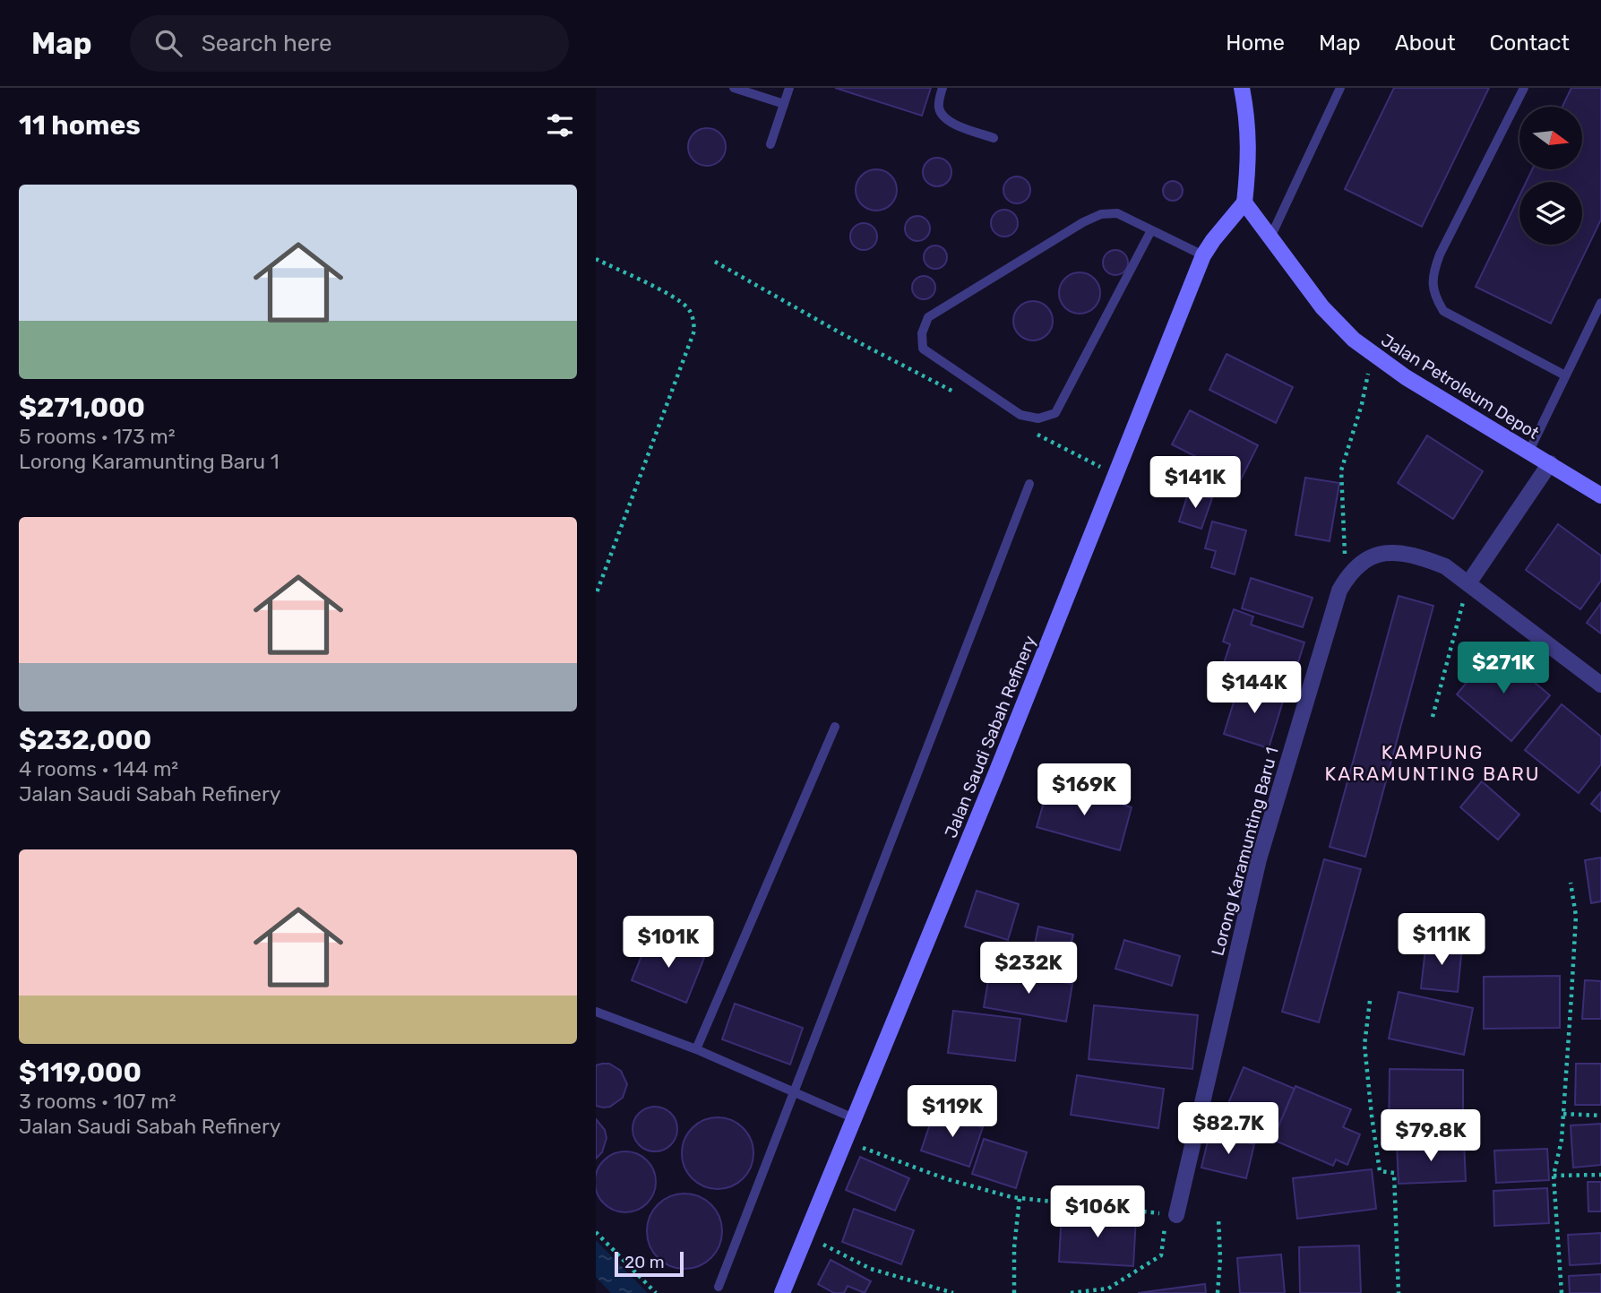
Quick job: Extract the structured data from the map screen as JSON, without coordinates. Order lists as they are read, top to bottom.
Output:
{
  "streets": {
    "street": ["Jalan Petroleum Depot", "Jalan Saudi Sabah Refinery", "Lorong Karamunting Baru 1"]
  },
  "crossings": [
    ["Jalan Petroleum Depot", "Jalan Saudi Sabah Refinery"]
  ],
  "districts": ["KAMPUNG KARAMUNTING BARU"],
  "scale_bar": "20 m",
  "north": "right",
  "page": {
    "header": "Map",
    "search": "Search here",
    "nav": [
      "Home",
      "Map",
      "About",
      "Contact"
    ],
    "heading": "11 homes",
    "list": [
      {
        "name": "$271,000",
        "note": "5 rooms · 173 m² · Lorong Karamunting Baru 1"
      },
      {
        "name": "$232,000",
        "note": "4 rooms · 144 m² · Jalan Saudi Sabah Refinery"
      },
      {
        "name": "$119,000",
        "note": "3 rooms · 107 m² · Jalan Saudi Sabah Refinery"
      }
    ],
    "price": [
      "$141K",
      "$271K",
      "$144K",
      "$169K",
      "$111K",
      "$101K",
      "$232K",
      "$119K",
      "$82.7K",
      "$79.8K",
      "$106K"
    ],
    "scale": "20 m"
  }
}
